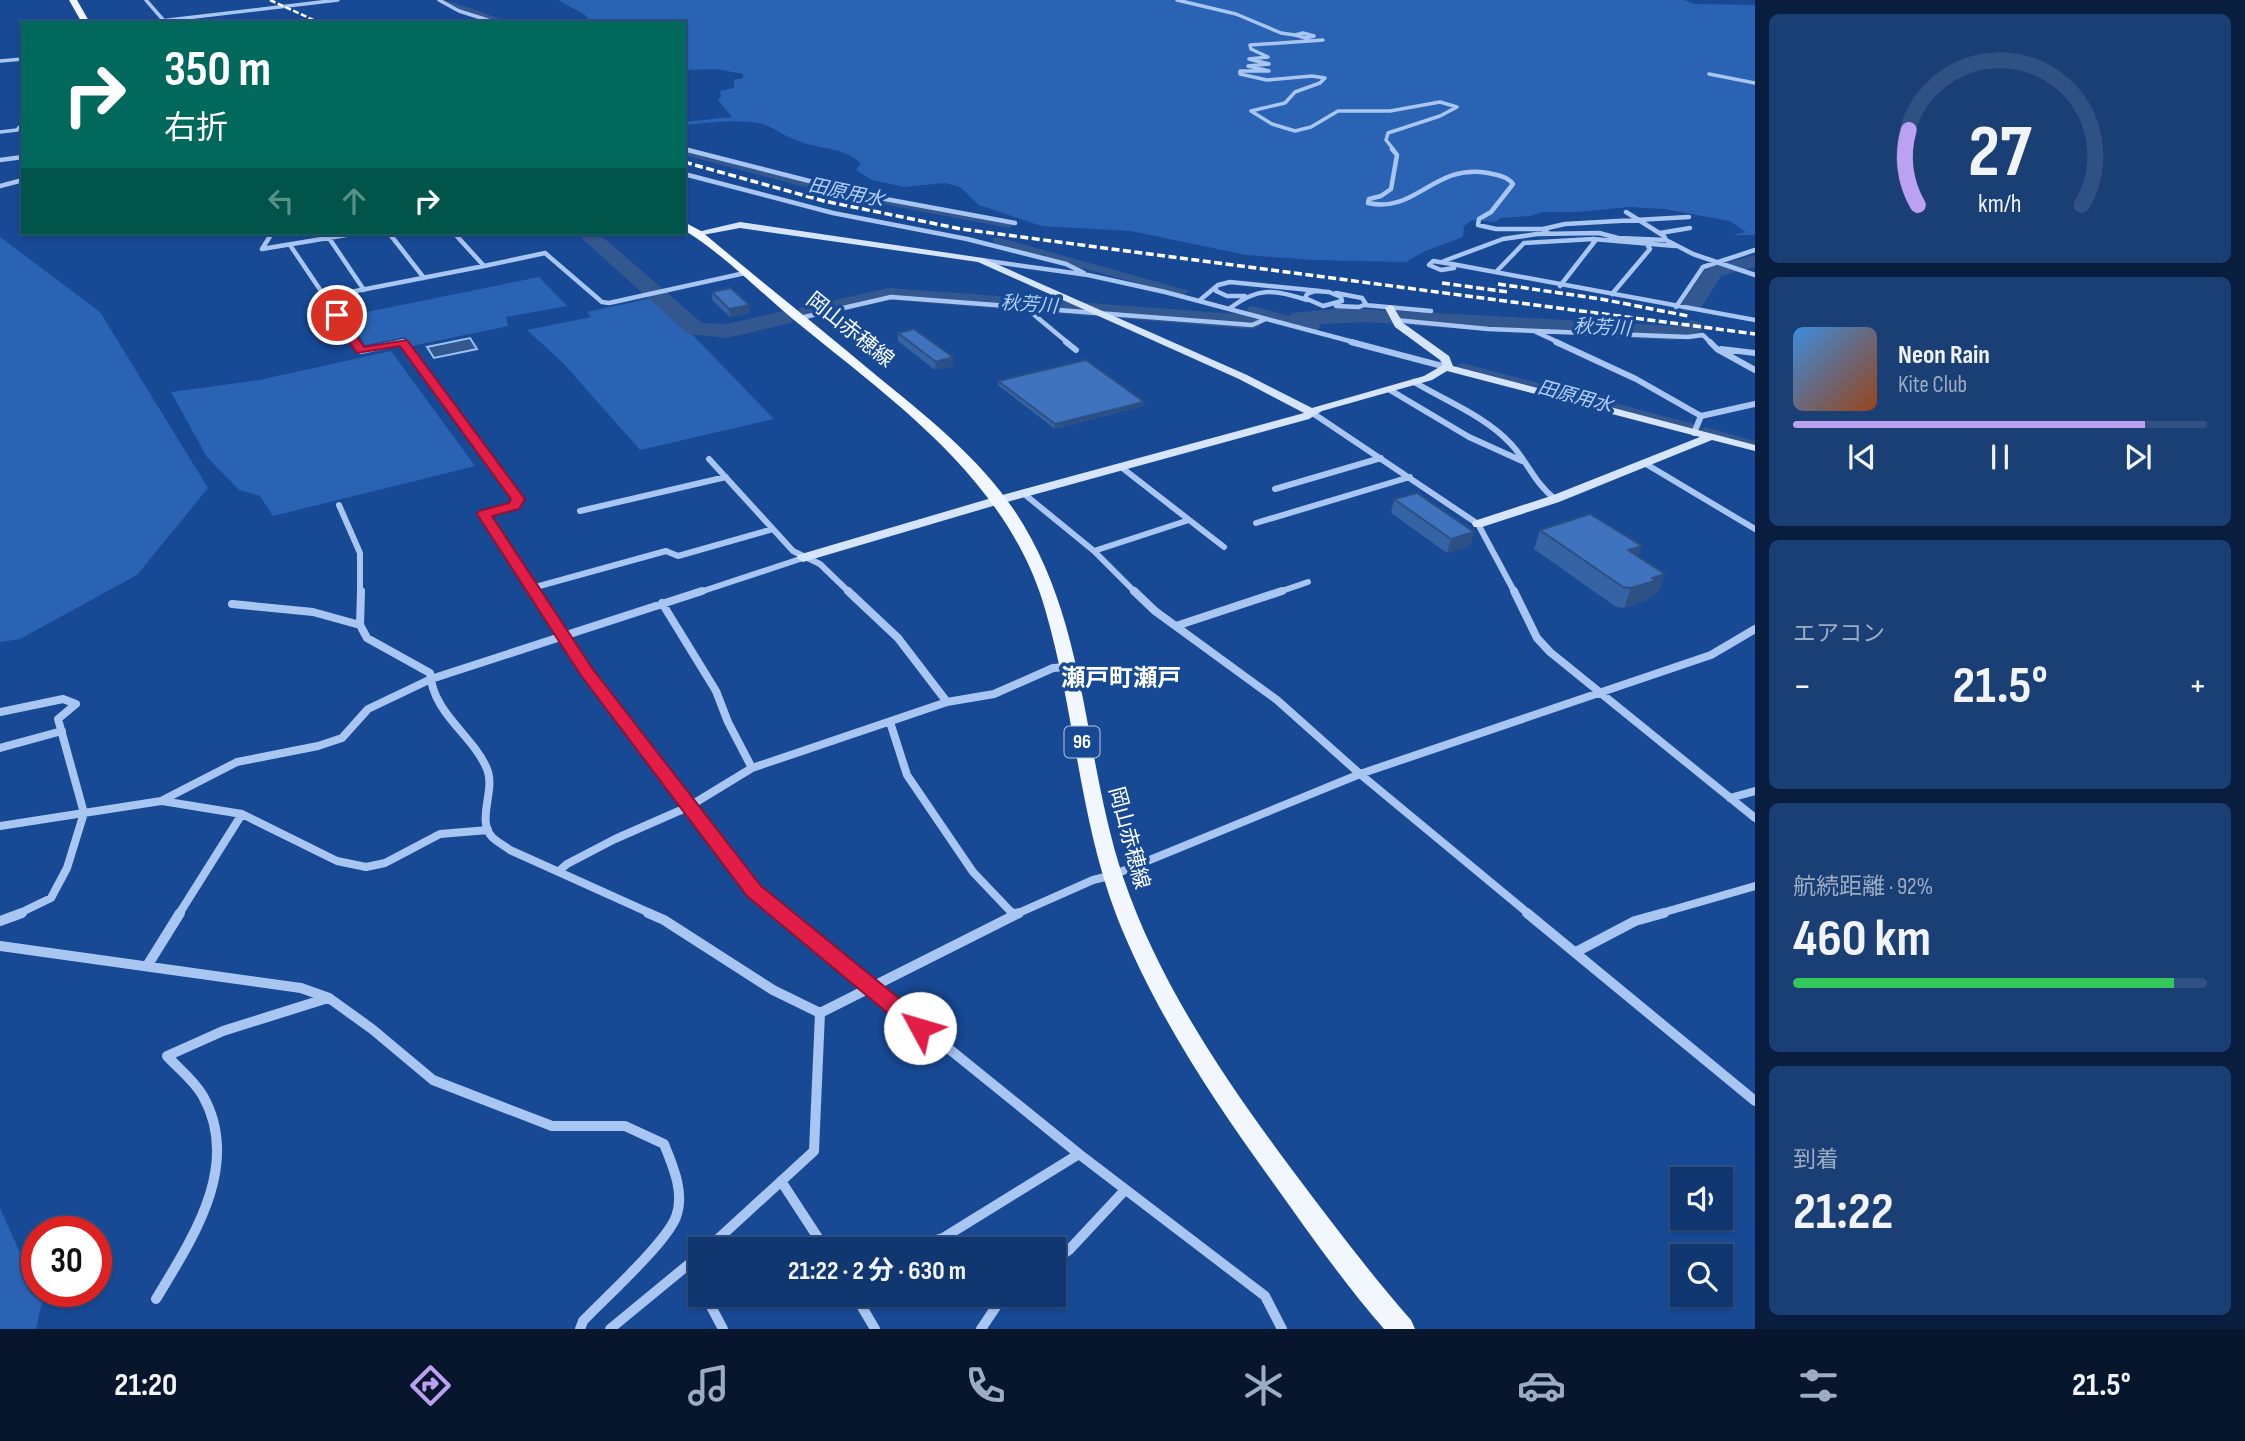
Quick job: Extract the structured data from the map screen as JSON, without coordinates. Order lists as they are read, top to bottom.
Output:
{
  "streets": {
    "main road": ["岡山赤穂線", "96"]
  },
  "districts": ["瀬戸町瀬戸"],
  "water": ["田原用水", "秋芳川"],
  "page": {
    "turn": ["350 m", "右折"],
    "song": ["Neon Rain", "Kite Club"],
    "tile": [
      "エアコン",
      ["航続距離 · 92%", "460 km"],
      ["到着", "21:22"]
    ],
    "heat": ["−", "21.5°", "+"],
    "limit": "30",
    "trip": "21:22 · 2 分 · 630 m",
    "tabs": ["21:20", "21.5°"],
    "gauge": ["27", "km/h"]
  }
}
